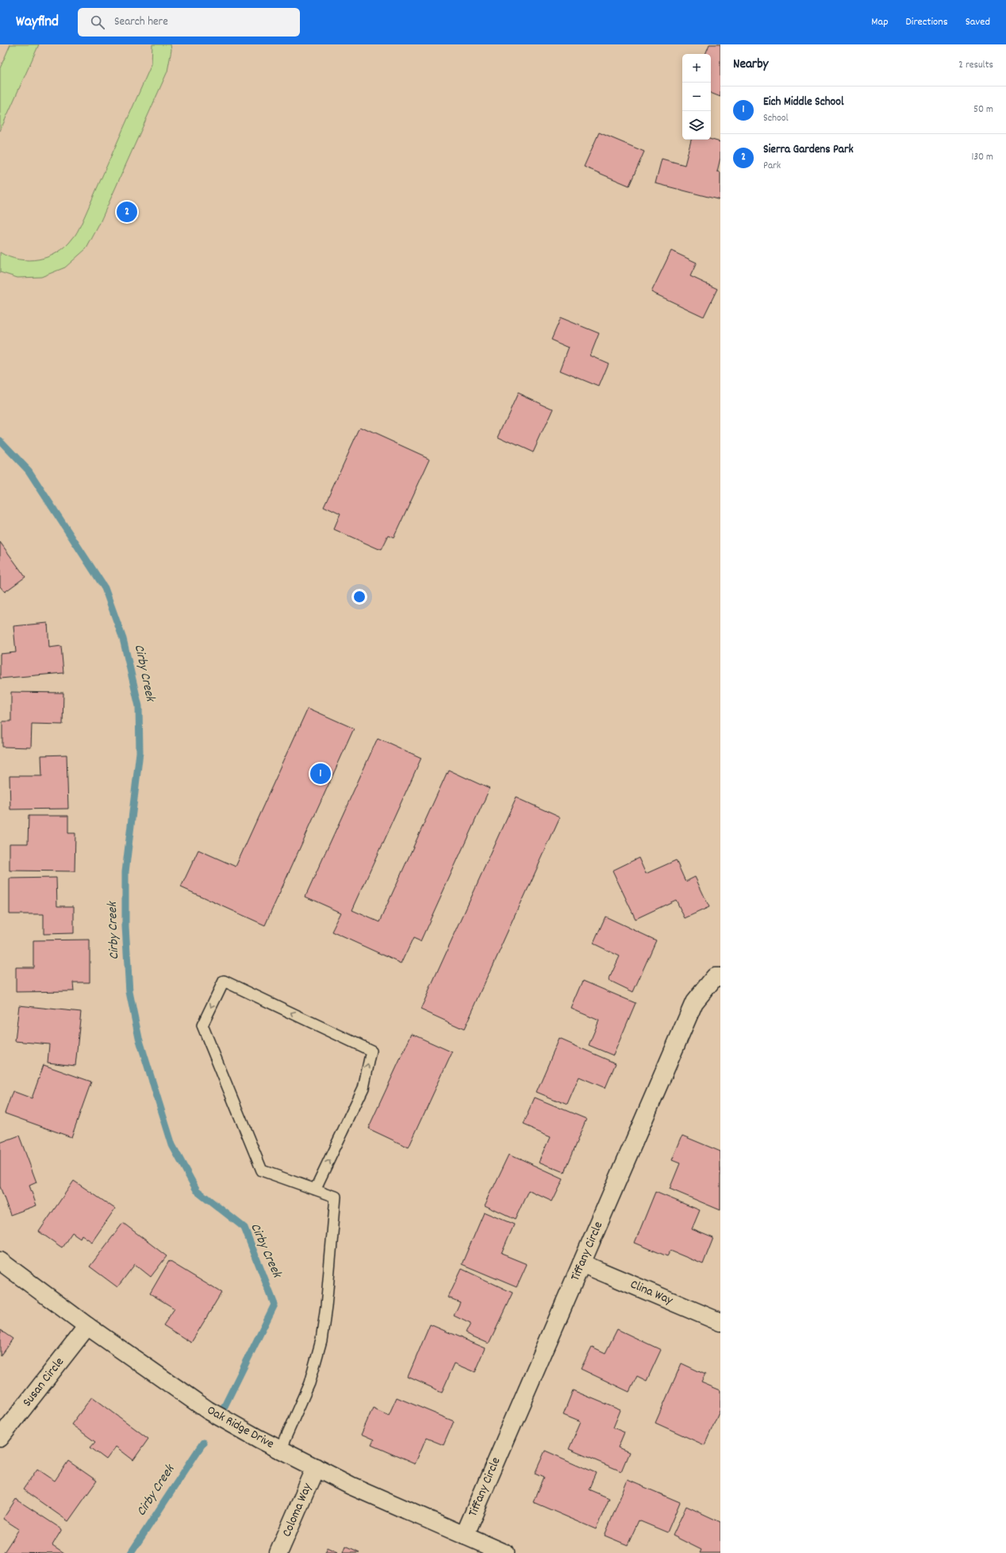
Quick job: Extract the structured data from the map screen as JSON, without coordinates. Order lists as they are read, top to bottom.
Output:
{
  "streets": {
    "street": [
      "Tiffany Circle",
      "Clina Way",
      "Susan Circle",
      "Oak Ridge Drive",
      "Coloma Way"
    ]
  },
  "crossings": [
    ["Tiffany Circle", "Clina Way"],
    ["Tiffany Circle", "Oak Ridge Drive"],
    ["Susan Circle", "Oak Ridge Drive"],
    ["Oak Ridge Drive", "Coloma Way"]
  ],
  "water": ["Cirby Creek"],
  "page": {
    "header": "Wayfind",
    "search": "Search here",
    "nav": ["Map", "Directions", "Saved"],
    "heading": ["Nearby", "2 results"],
    "map_buttons": ["+", "−"],
    "list": [
      {
        "mark": "1",
        "name": "Eich Middle School",
        "note": "School",
        "value": "50 m"
      },
      {
        "mark": "2",
        "name": "Sierra Gardens Park",
        "note": "Park",
        "value": "130 m"
      }
    ],
    "pins": ["2", "1"]
  }
}
